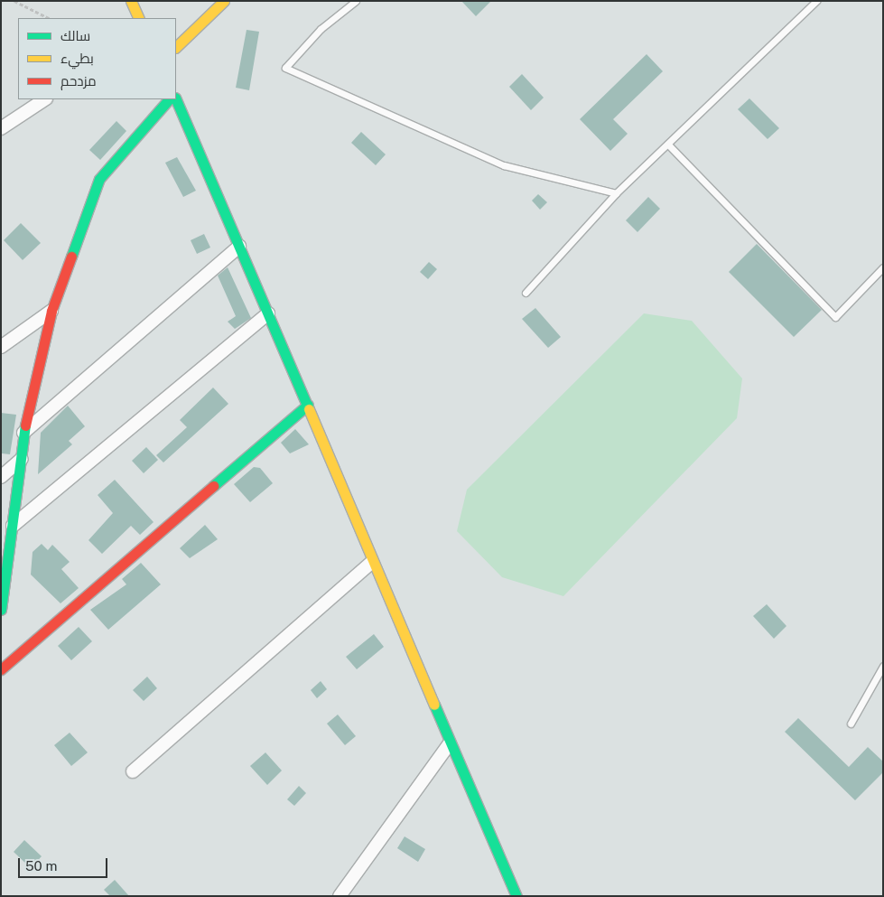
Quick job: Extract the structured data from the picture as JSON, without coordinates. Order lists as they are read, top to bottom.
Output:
{
  "legend": ["سالك", "بطيء", "مزدحم"],
  "scale_bar": "50 m"
}
